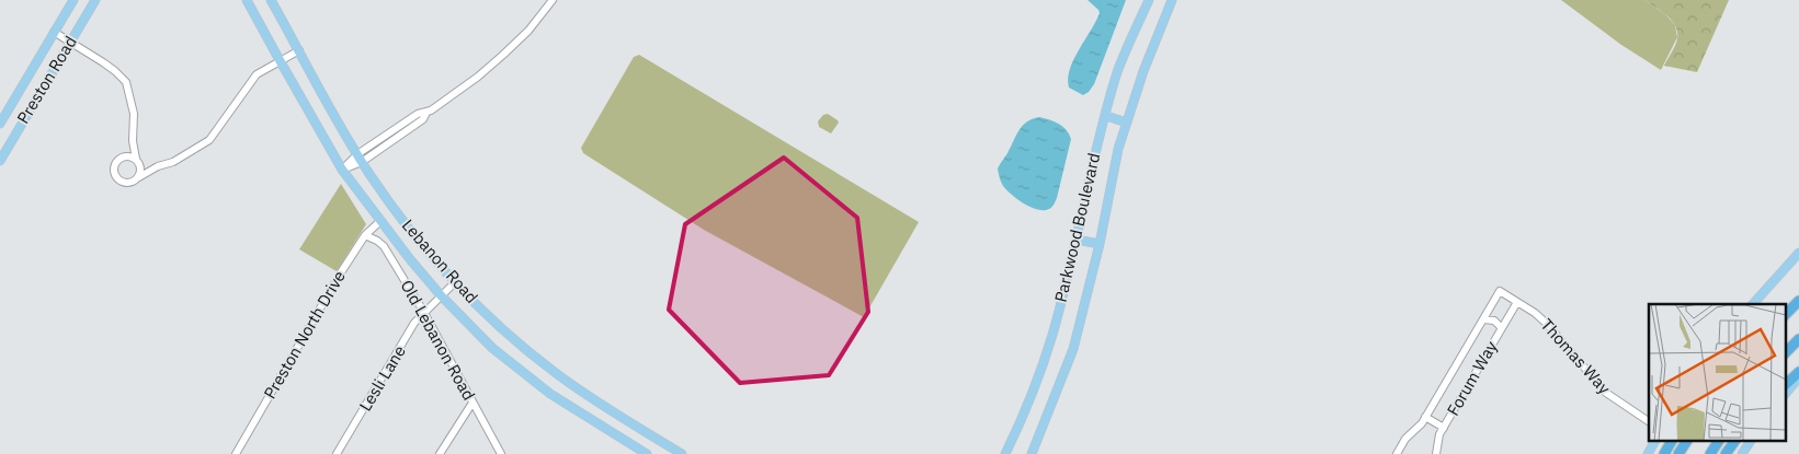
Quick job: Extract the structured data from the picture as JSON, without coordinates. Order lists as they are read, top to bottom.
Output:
{
  "streets": {
    "main road": ["Preston Road", "Parkwood Boulevard", "Lebanon Road"],
    "street": [
      "Preston North Drive",
      "Old Lebanon Road",
      "Thomas Way",
      "Lesli Lane",
      "Forum Way"
    ]
  },
  "crossings": [
    ["Lebanon Road", "Preston North Drive"],
    ["Lebanon Road", "Lesli Lane"],
    ["Preston North Drive", "Old Lebanon Road"],
    ["Old Lebanon Road", "Lesli Lane"],
    ["Thomas Way", "Forum Way"]
  ]
}
